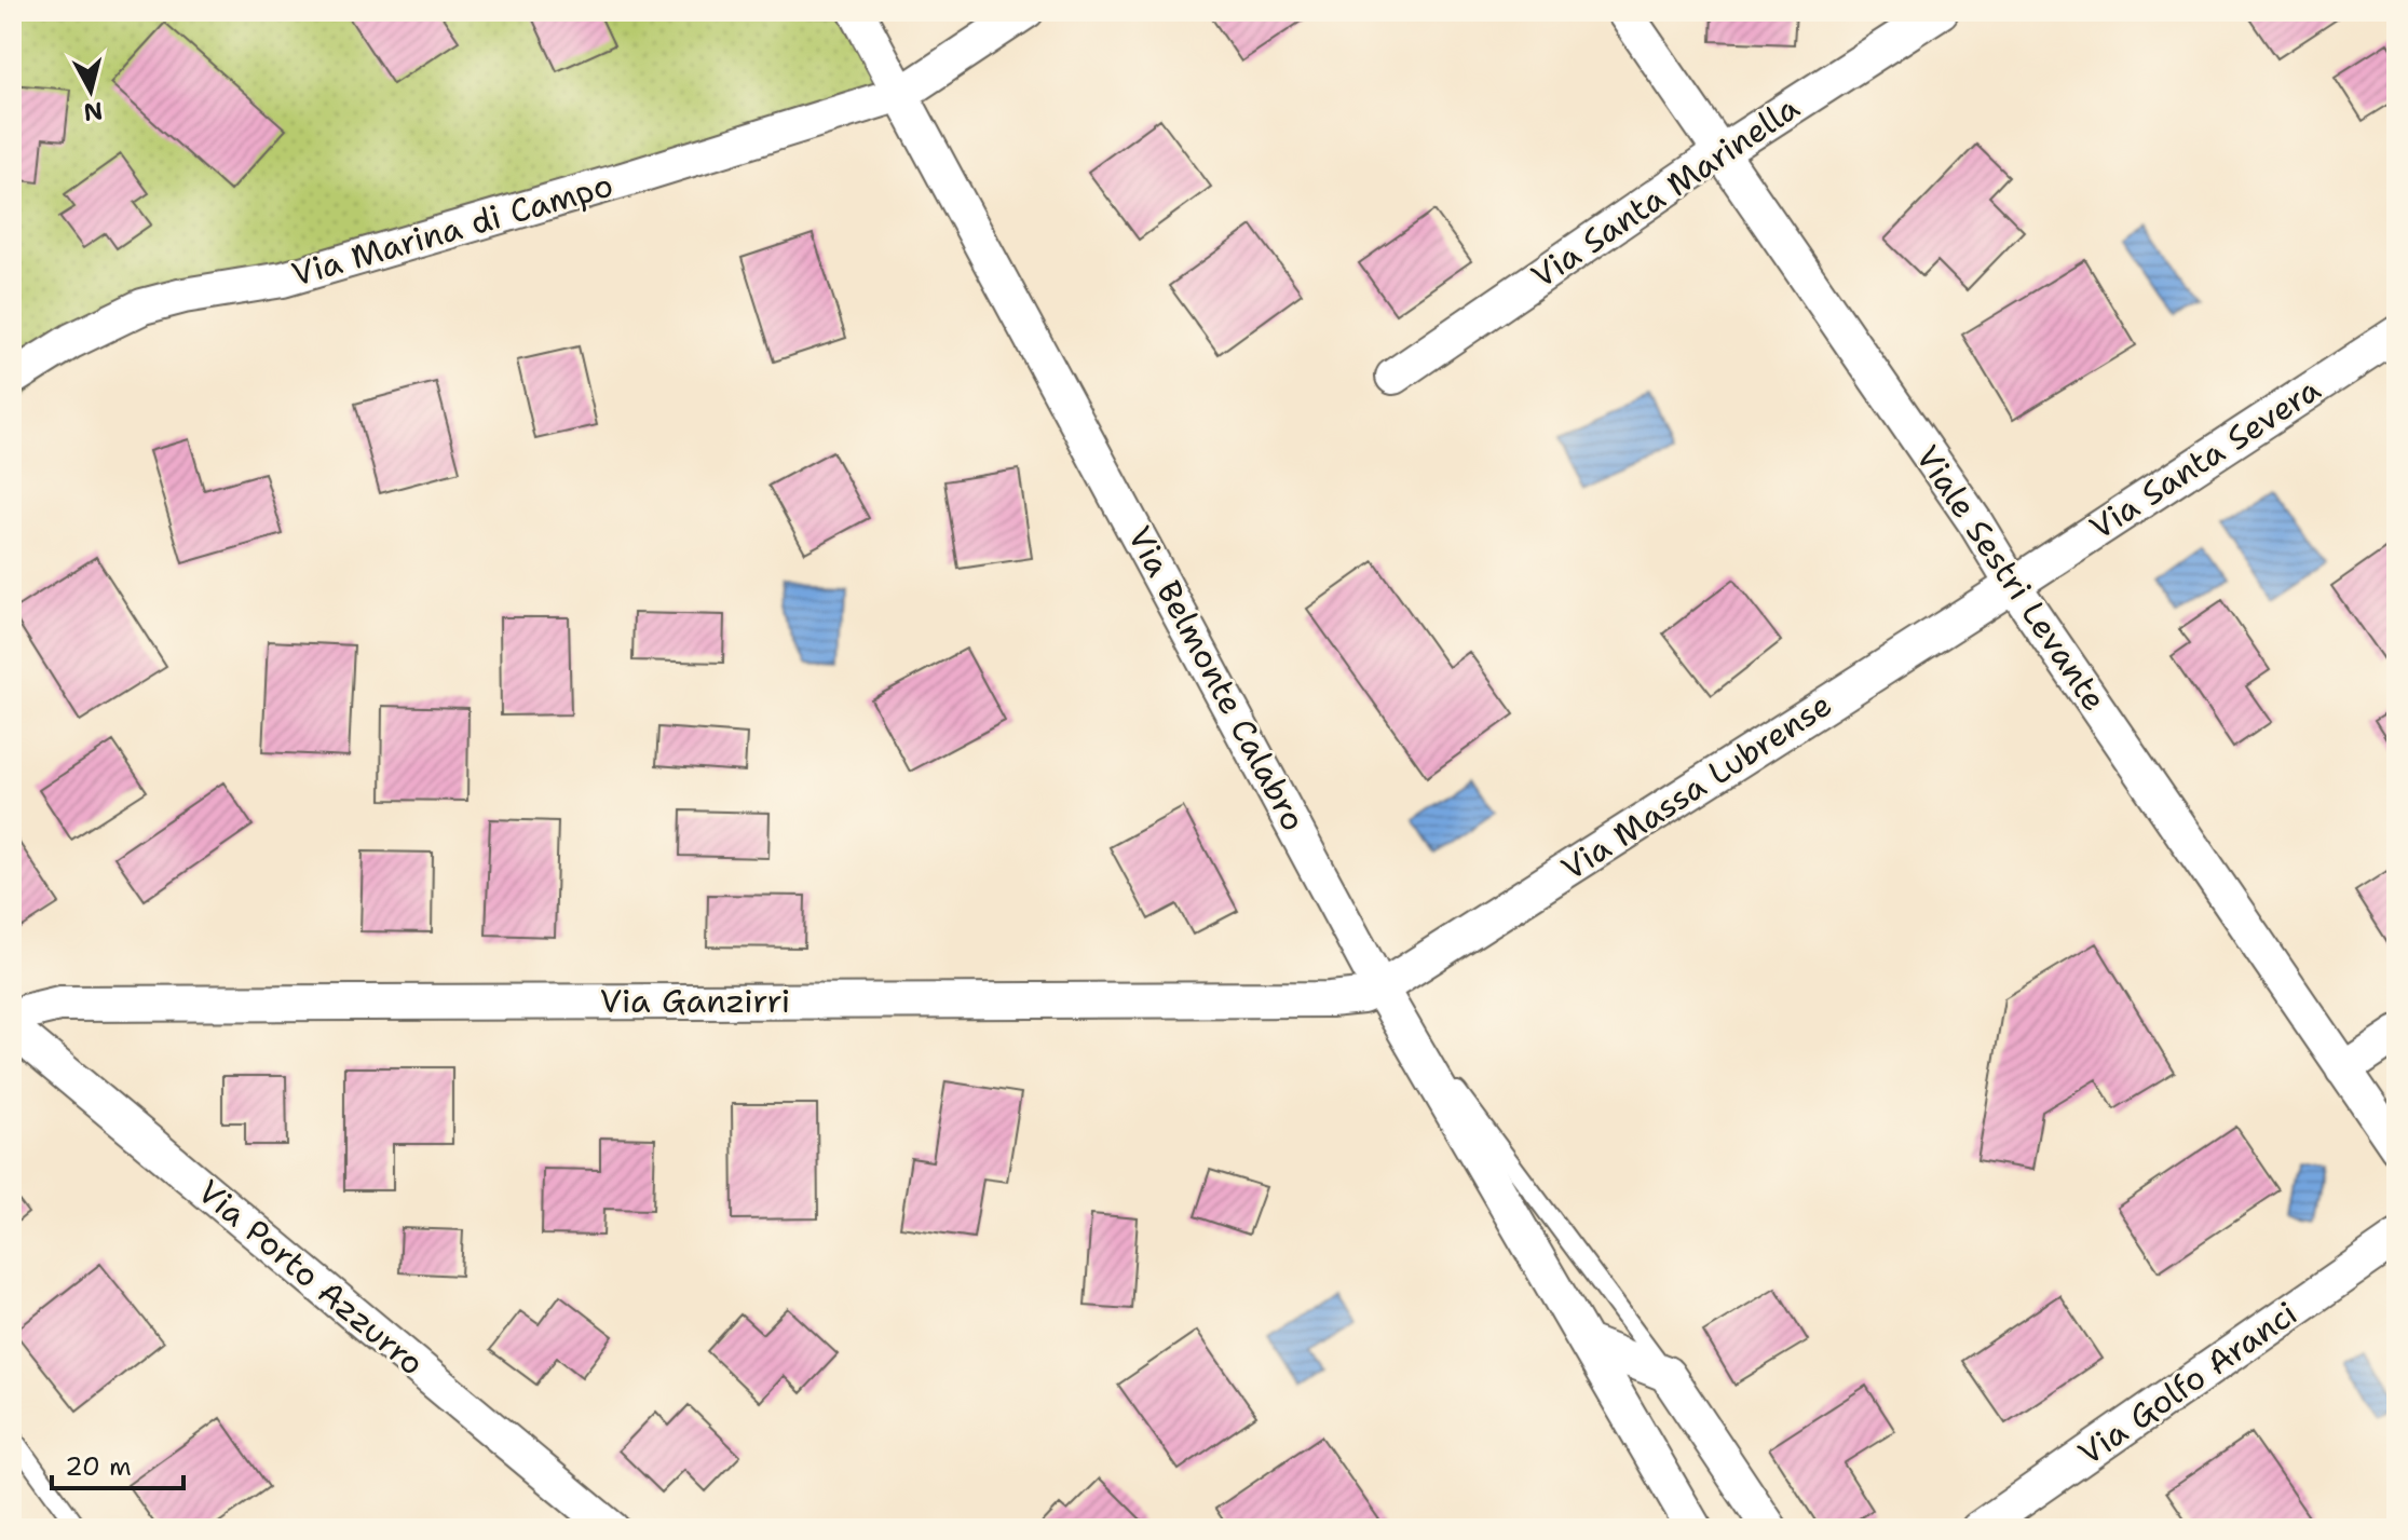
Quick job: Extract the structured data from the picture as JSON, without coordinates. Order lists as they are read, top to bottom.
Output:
{
  "streets": {
    "street": [
      "Via Santa Marinella",
      "Via Marina di Campo",
      "Via Santa Severa",
      "Viale Sestri Levante",
      "Via Belmonte Calabro",
      "Via Massa Lubrense",
      "Via Ganzirri",
      "Via Porto Azzurro",
      "Via Golfo Aranci"
    ]
  },
  "crossings": [
    ["Via Santa Marinella", "Viale Sestri Levante"],
    ["Via Marina di Campo", "Via Belmonte Calabro"],
    ["Via Santa Severa", "Viale Sestri Levante"],
    ["Via Santa Severa", "Via Massa Lubrense"],
    ["Viale Sestri Levante", "Via Massa Lubrense"],
    ["Via Belmonte Calabro", "Via Massa Lubrense"],
    ["Via Belmonte Calabro", "Via Ganzirri"],
    ["Via Massa Lubrense", "Via Ganzirri"],
    ["Via Ganzirri", "Via Porto Azzurro"]
  ],
  "scale_bar": "20 m",
  "north": "bottom"
}
